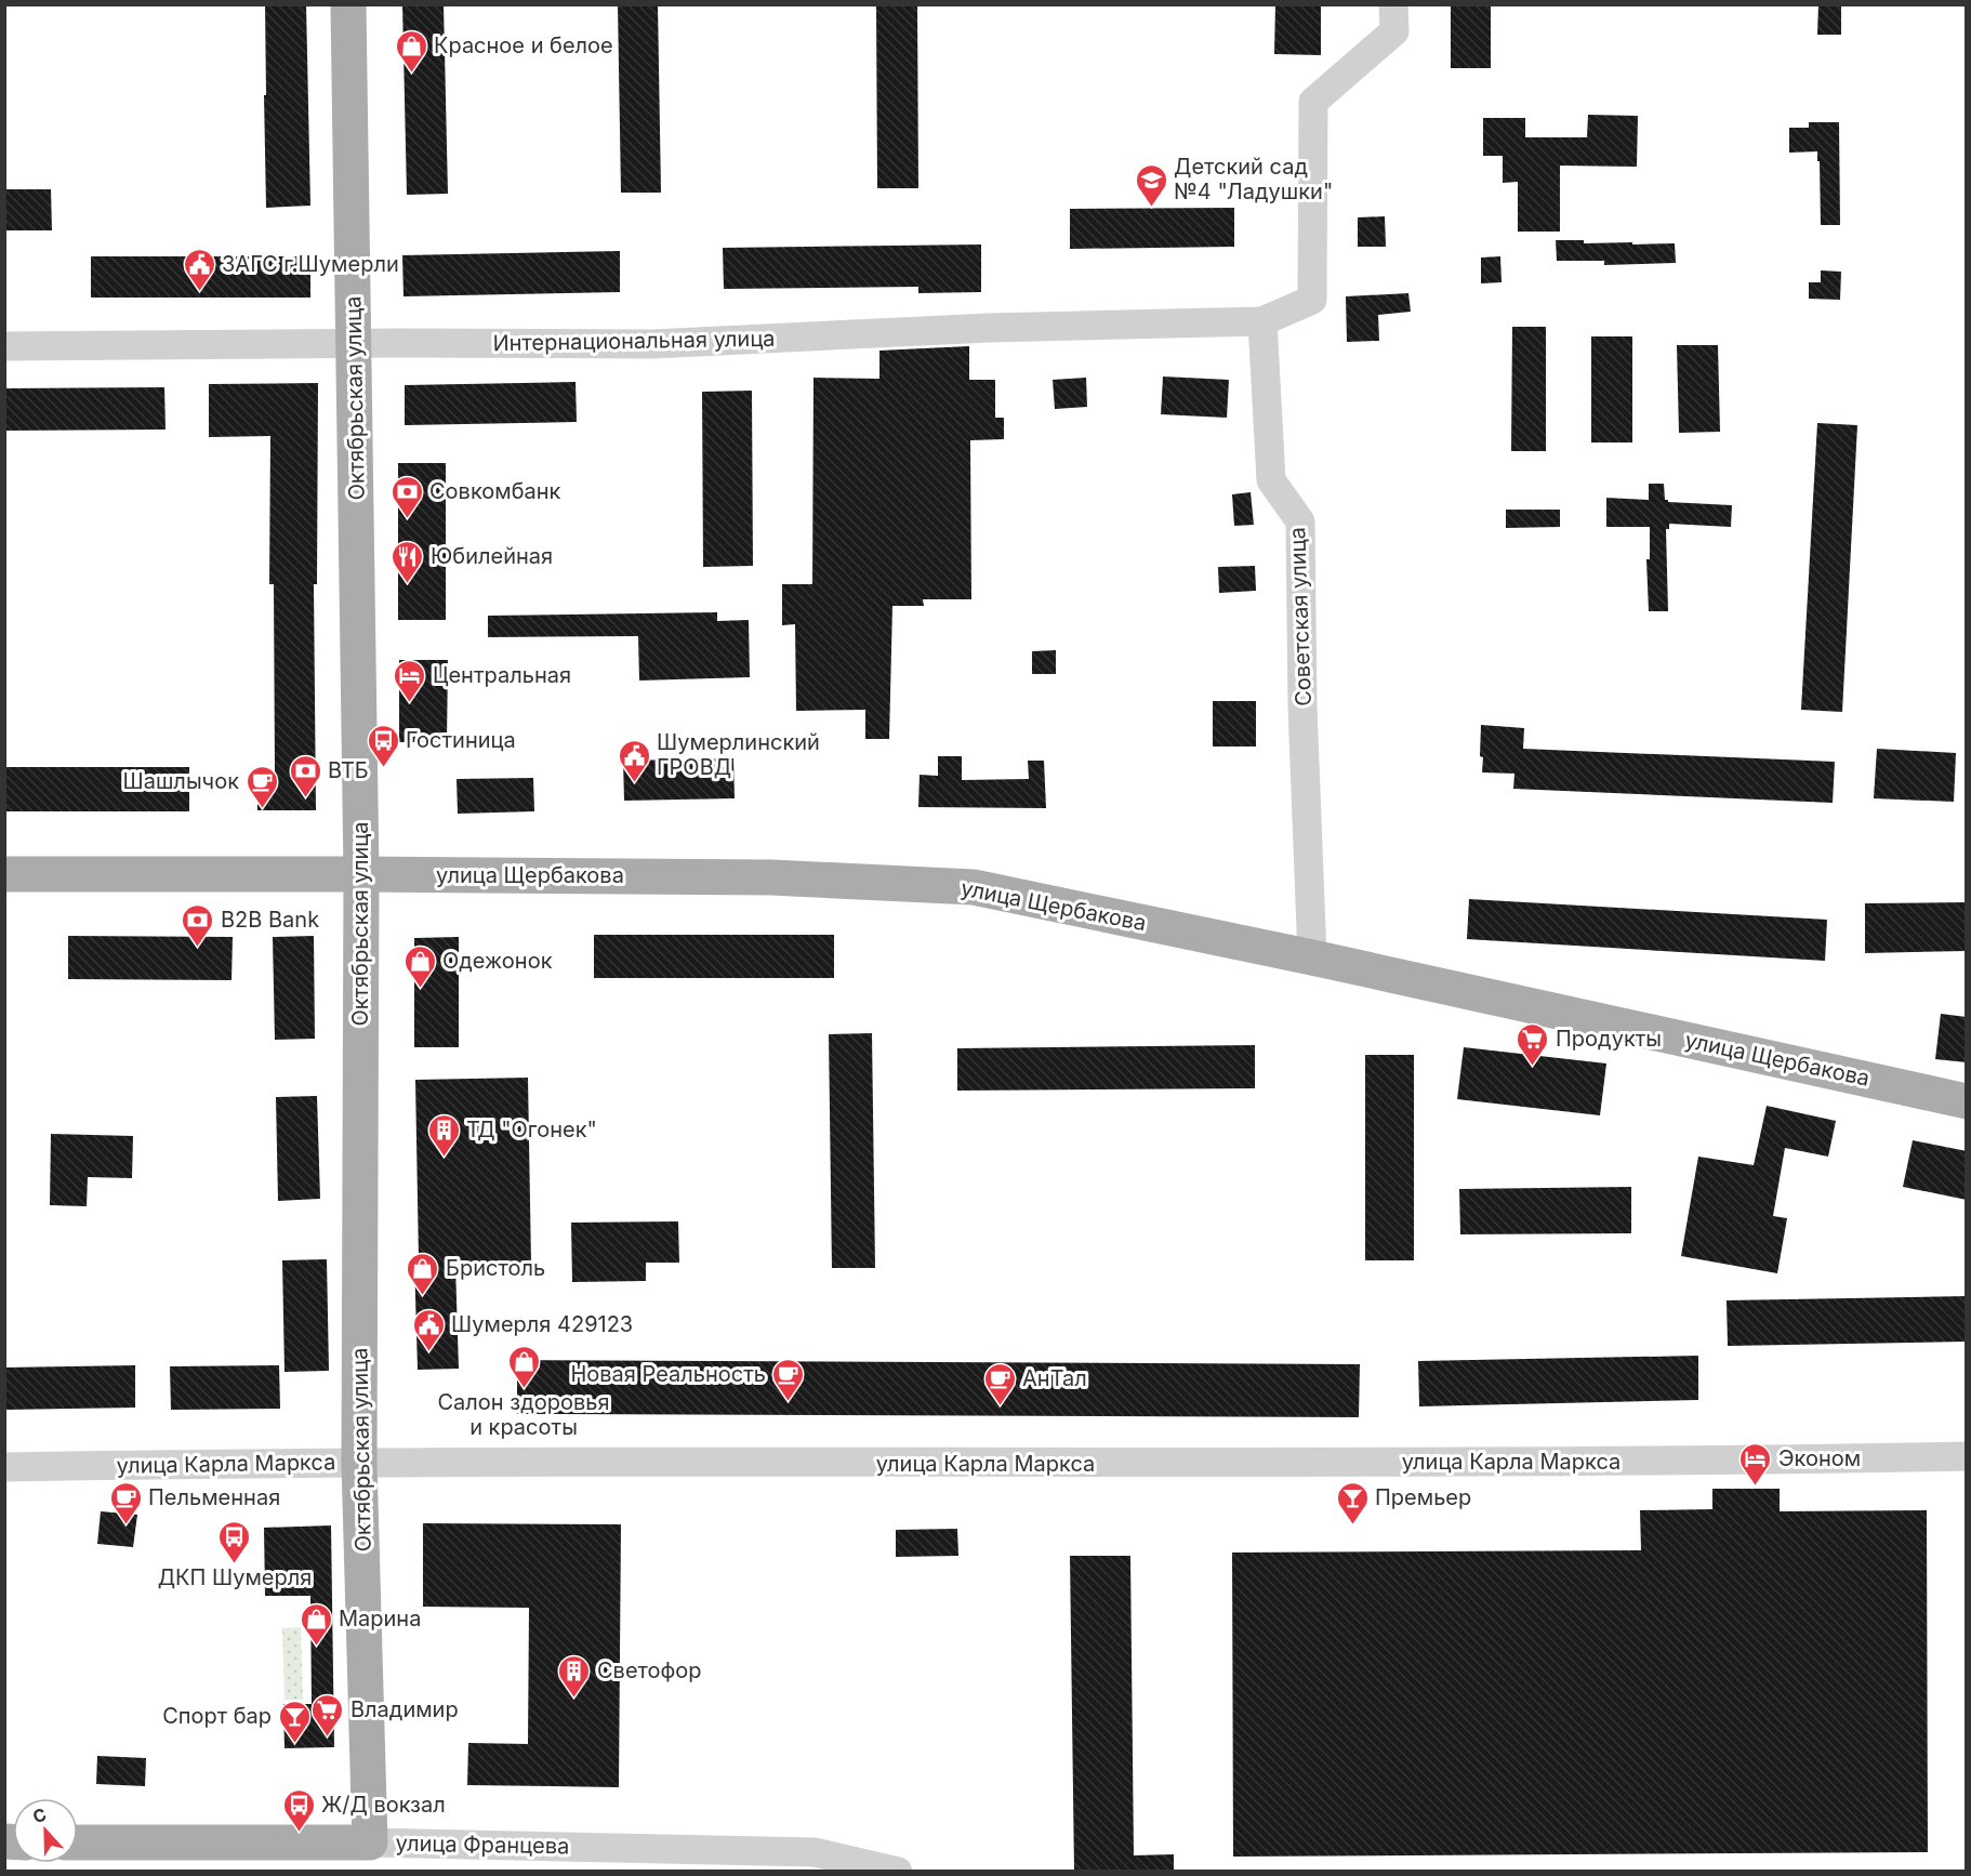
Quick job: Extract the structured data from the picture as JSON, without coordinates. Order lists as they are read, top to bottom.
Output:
{
  "streets": {
    "main road": ["Октябрьская улица", "улица Щербакова", "улица Францева"],
    "street": ["Интернациональная улица", "Советская улица", "улица Карла Маркса"]
  },
  "crossings": [
    ["Интернациональная улица", "Октябрьская улица"],
    ["Интернациональная улица", "Советская улица"],
    ["Октябрьская улица", "улица Щербакова"],
    ["Октябрьская улица", "улица Карла Маркса"],
    ["Октябрьская улица", "улица Францева"],
    ["Советская улица", "улица Щербакова"]
  ],
  "places": {
    "shop": [
      "Красное и белое",
      "Одежонок",
      "Бристоль",
      "Салон здоровья и красоты",
      "Марина"
    ],
    "school or university": ["Детский сад №4 \"Ладушки\""],
    "public building": ["ЗАГС г.Шумерли", "Шумерлинский ГРОВД", "Шумерля 429123"],
    "bank": ["Совкомбанк", "ВТБ", "B2B Bank"],
    "restaurant": ["Юбилейная"],
    "hotel": ["Центральная", "Эконом"],
    "bus stop": ["Гостиница", "ДКП Шумерля", "Ж/Д вокзал"],
    "cafe": [
      "Шашлычок",
      "Новая Реальность",
      "АнТал",
      "Пельменная"
    ],
    "supermarket": ["Продукты", "Владимир"],
    "building": ["ТД \"Огонек\"", "Светофор"],
    "bar": ["Премьер", "Спорт бар"]
  },
  "north": "top"
}
